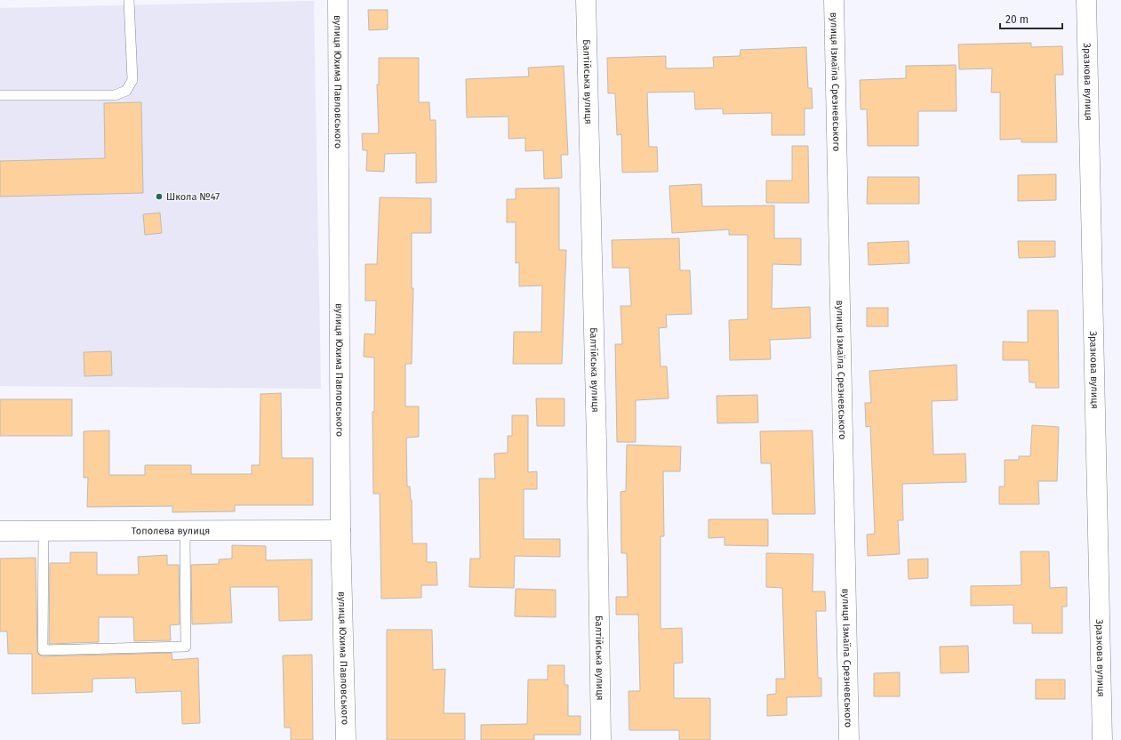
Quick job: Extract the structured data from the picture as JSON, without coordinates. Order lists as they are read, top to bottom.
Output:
{
  "streets": {
    "street": [
      "вулиця Юхима Павловського",
      "Балтійська вулиця",
      "вулиця Ізмаїла Срезневського",
      "Зразкова вулиця",
      "Тополева вулиця"
    ]
  },
  "crossings": [
    ["вулиця Юхима Павловського", "Тополева вулиця"]
  ],
  "places": ["Школа №47"],
  "scale_bar": "20 m"
}
